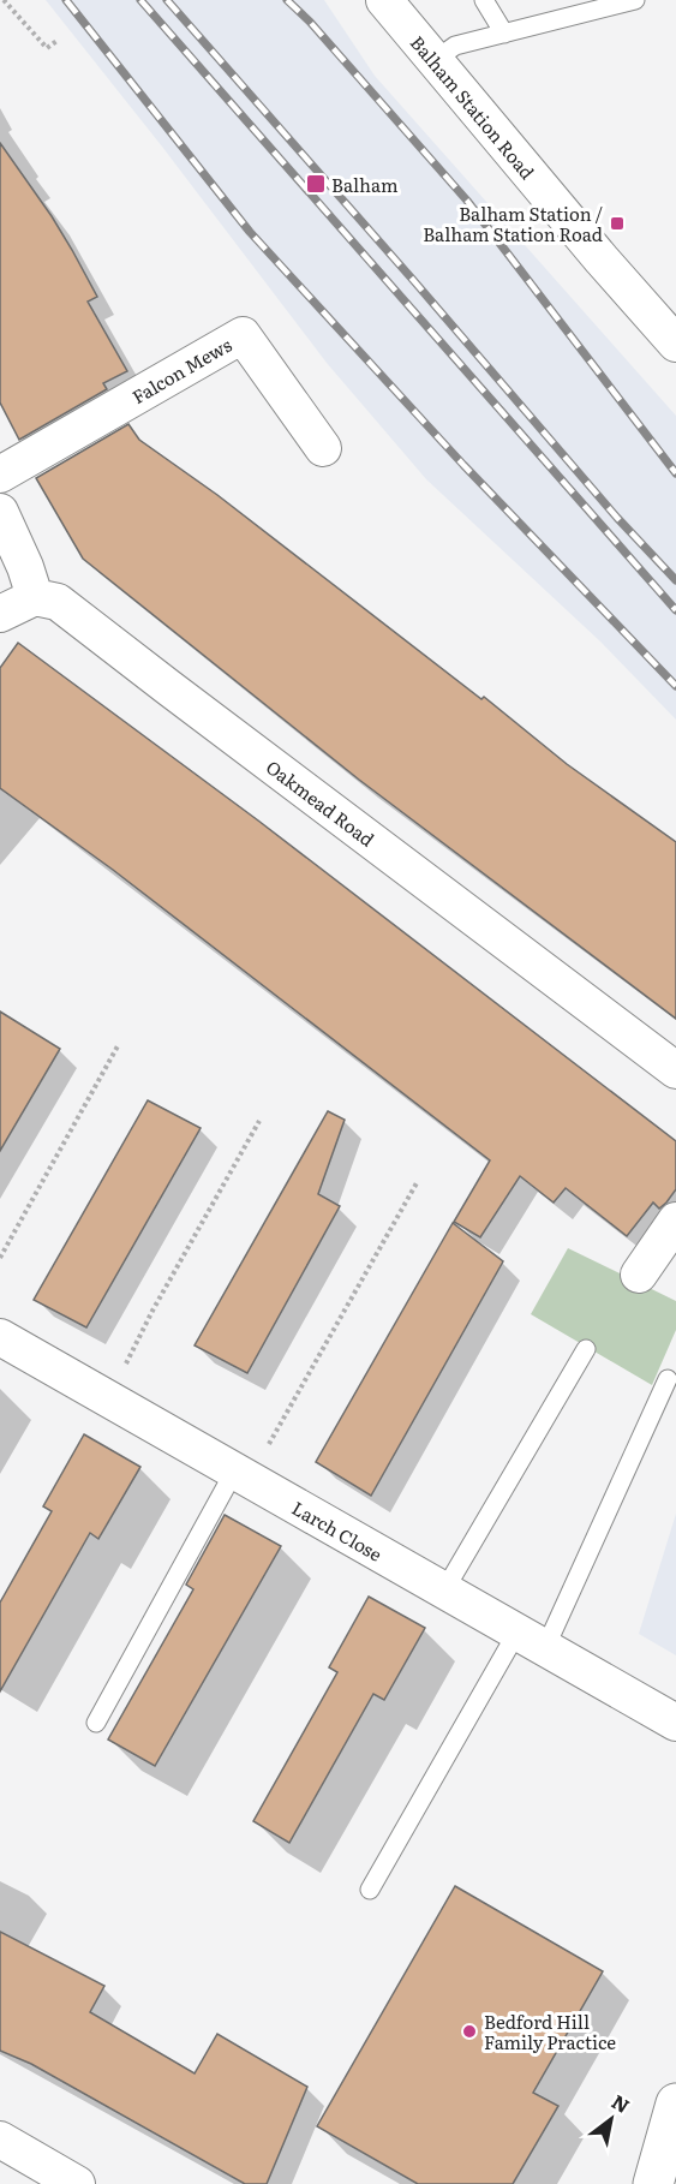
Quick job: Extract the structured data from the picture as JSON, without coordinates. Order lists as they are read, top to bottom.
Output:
{
  "streets": {
    "street": [
      "Balham Station Road",
      "Falcon Mews",
      "Oakmead Road",
      "Larch Close"
    ]
  },
  "places": {
    "transit": ["Balham", "Balham Station / Balham Station Road"],
    "other": ["Bedford Hill Family Practice"]
  },
  "north": "top right"
}
